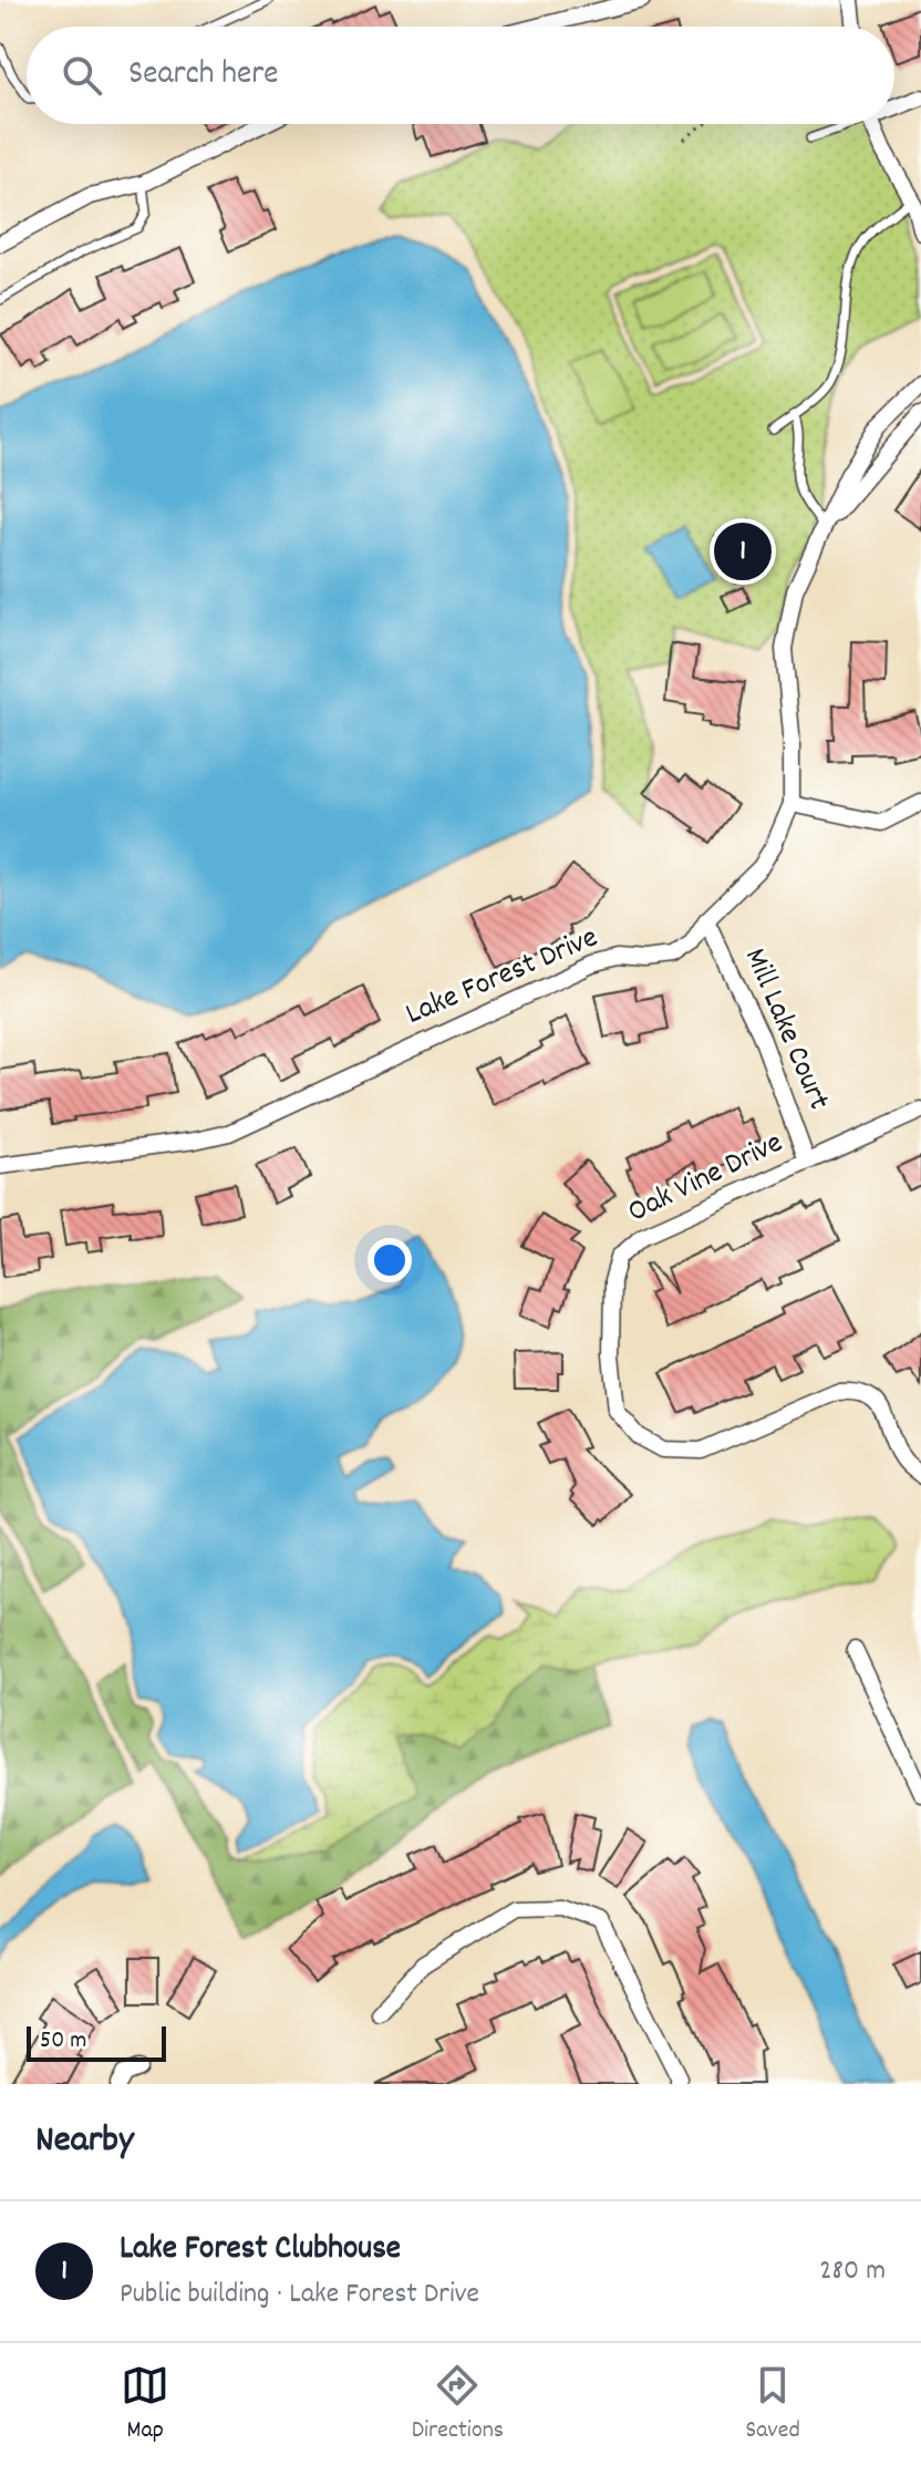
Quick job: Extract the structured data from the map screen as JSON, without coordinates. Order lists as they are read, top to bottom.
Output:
{
  "streets": {
    "street": ["Lake Forest Drive", "Mill Lake Court", "Oak Vine Drive"]
  },
  "crossings": [
    ["Lake Forest Drive", "Mill Lake Court"],
    ["Mill Lake Court", "Oak Vine Drive"]
  ],
  "scale_bar": "50 m",
  "page": {
    "search": "Search here",
    "pins": "1",
    "scale": "50 m",
    "heading": "Nearby",
    "list": [
      {
        "mark": "1",
        "name": "Lake Forest Clubhouse",
        "note": "Public building · Lake Forest Drive",
        "value": "280 m"
      }
    ],
    "nav": ["Map", "Directions", "Saved"]
  }
}
